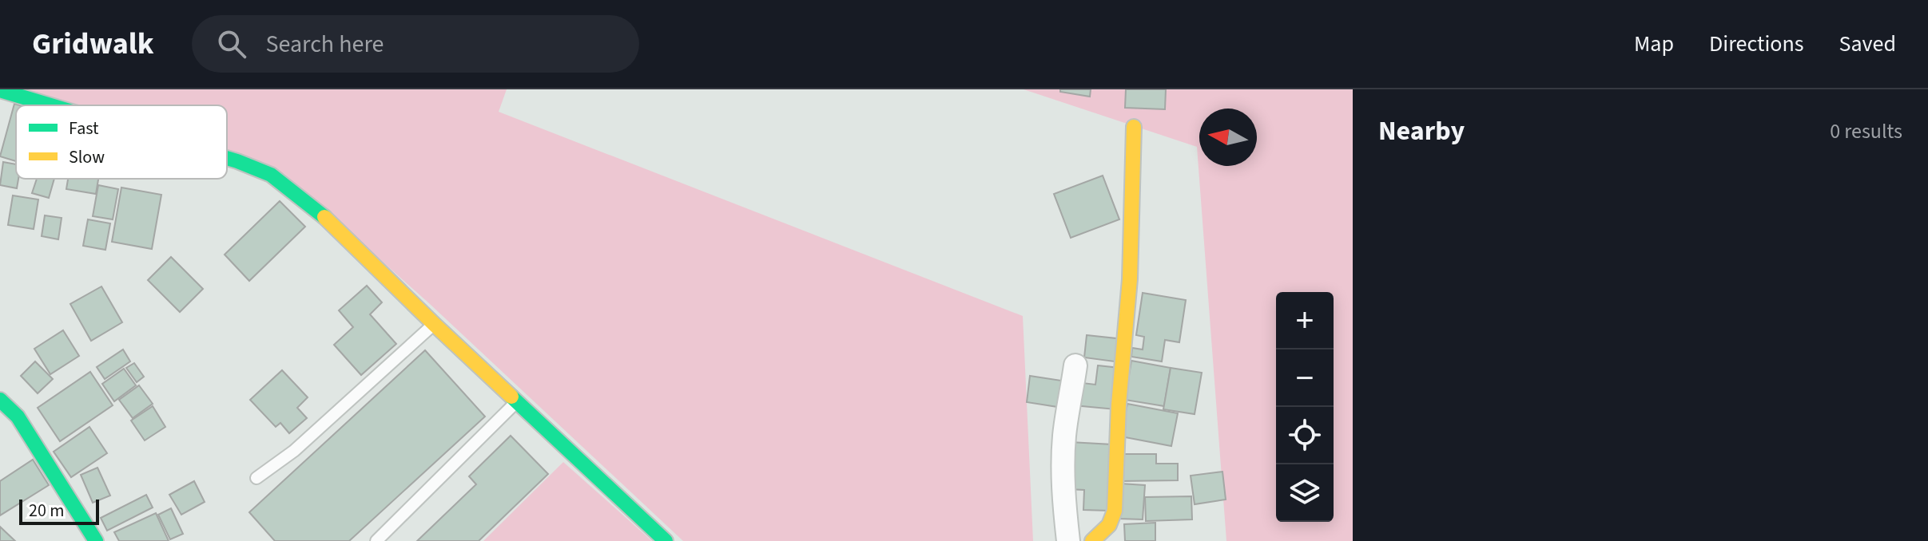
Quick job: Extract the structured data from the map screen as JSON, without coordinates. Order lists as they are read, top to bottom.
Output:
{
  "legend": ["Fast", "Slow"],
  "scale_bar": "20 m",
  "north": "left",
  "page": {
    "header": "Gridwalk",
    "search": "Search here",
    "nav": ["Map", "Directions", "Saved"],
    "heading": ["Nearby", "0 results"],
    "map_buttons": ["+", "−"],
    "scale": "20 m"
  }
}
